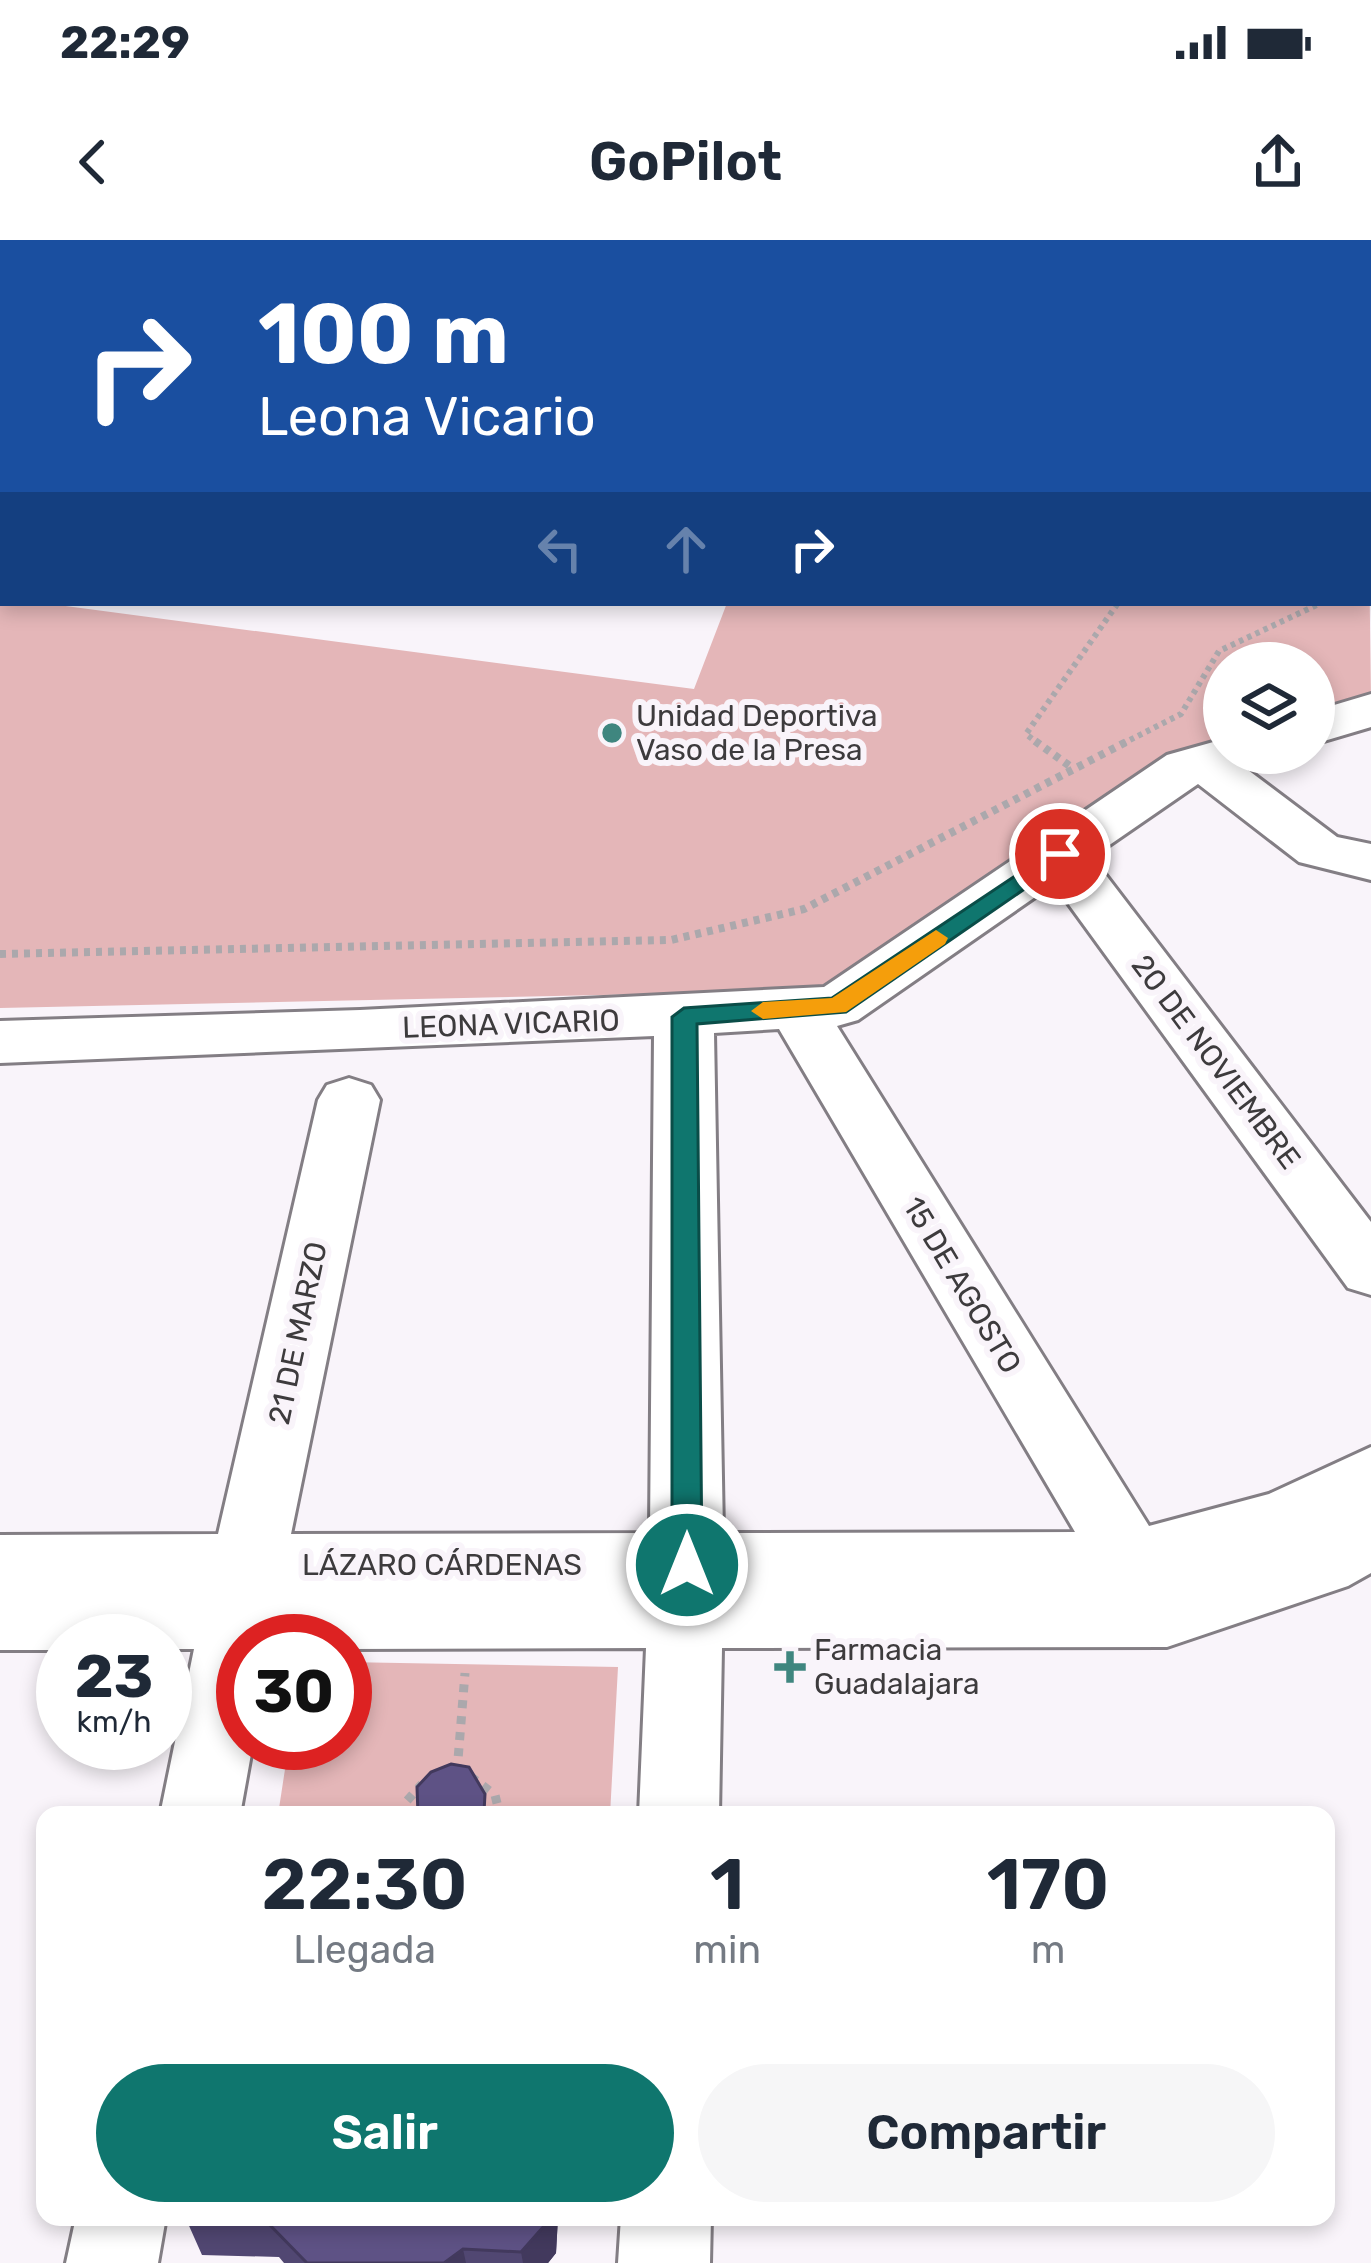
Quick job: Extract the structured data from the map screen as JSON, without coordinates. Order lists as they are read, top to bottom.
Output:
{
  "streets": {
    "street": [
      "LEONA VICARIO",
      "20 DE NOVIEMBRE",
      "15 DE AGOSTO",
      "21 DE MARZO",
      "LÁZARO CÁRDENAS"
    ]
  },
  "crossings": [
    ["LEONA VICARIO", "20 DE NOVIEMBRE"],
    ["LEONA VICARIO", "15 DE AGOSTO"],
    ["15 DE AGOSTO", "LÁZARO CÁRDENAS"],
    ["21 DE MARZO", "LÁZARO CÁRDENAS"]
  ],
  "places": {
    "other": ["Unidad Deportiva Vaso de la Presa"],
    "health": ["Farmacia Guadalajara"]
  },
  "page": {
    "status": "22:29",
    "header": "GoPilot",
    "turn": ["100 m", "Leona Vicario"],
    "speed": "23 km/h",
    "limit": "30",
    "eta": [
      "22:30",
      "Llegada",
      "1",
      "min",
      "170",
      "m"
    ],
    "buttons": ["Salir", "Compartir"]
  }
}
